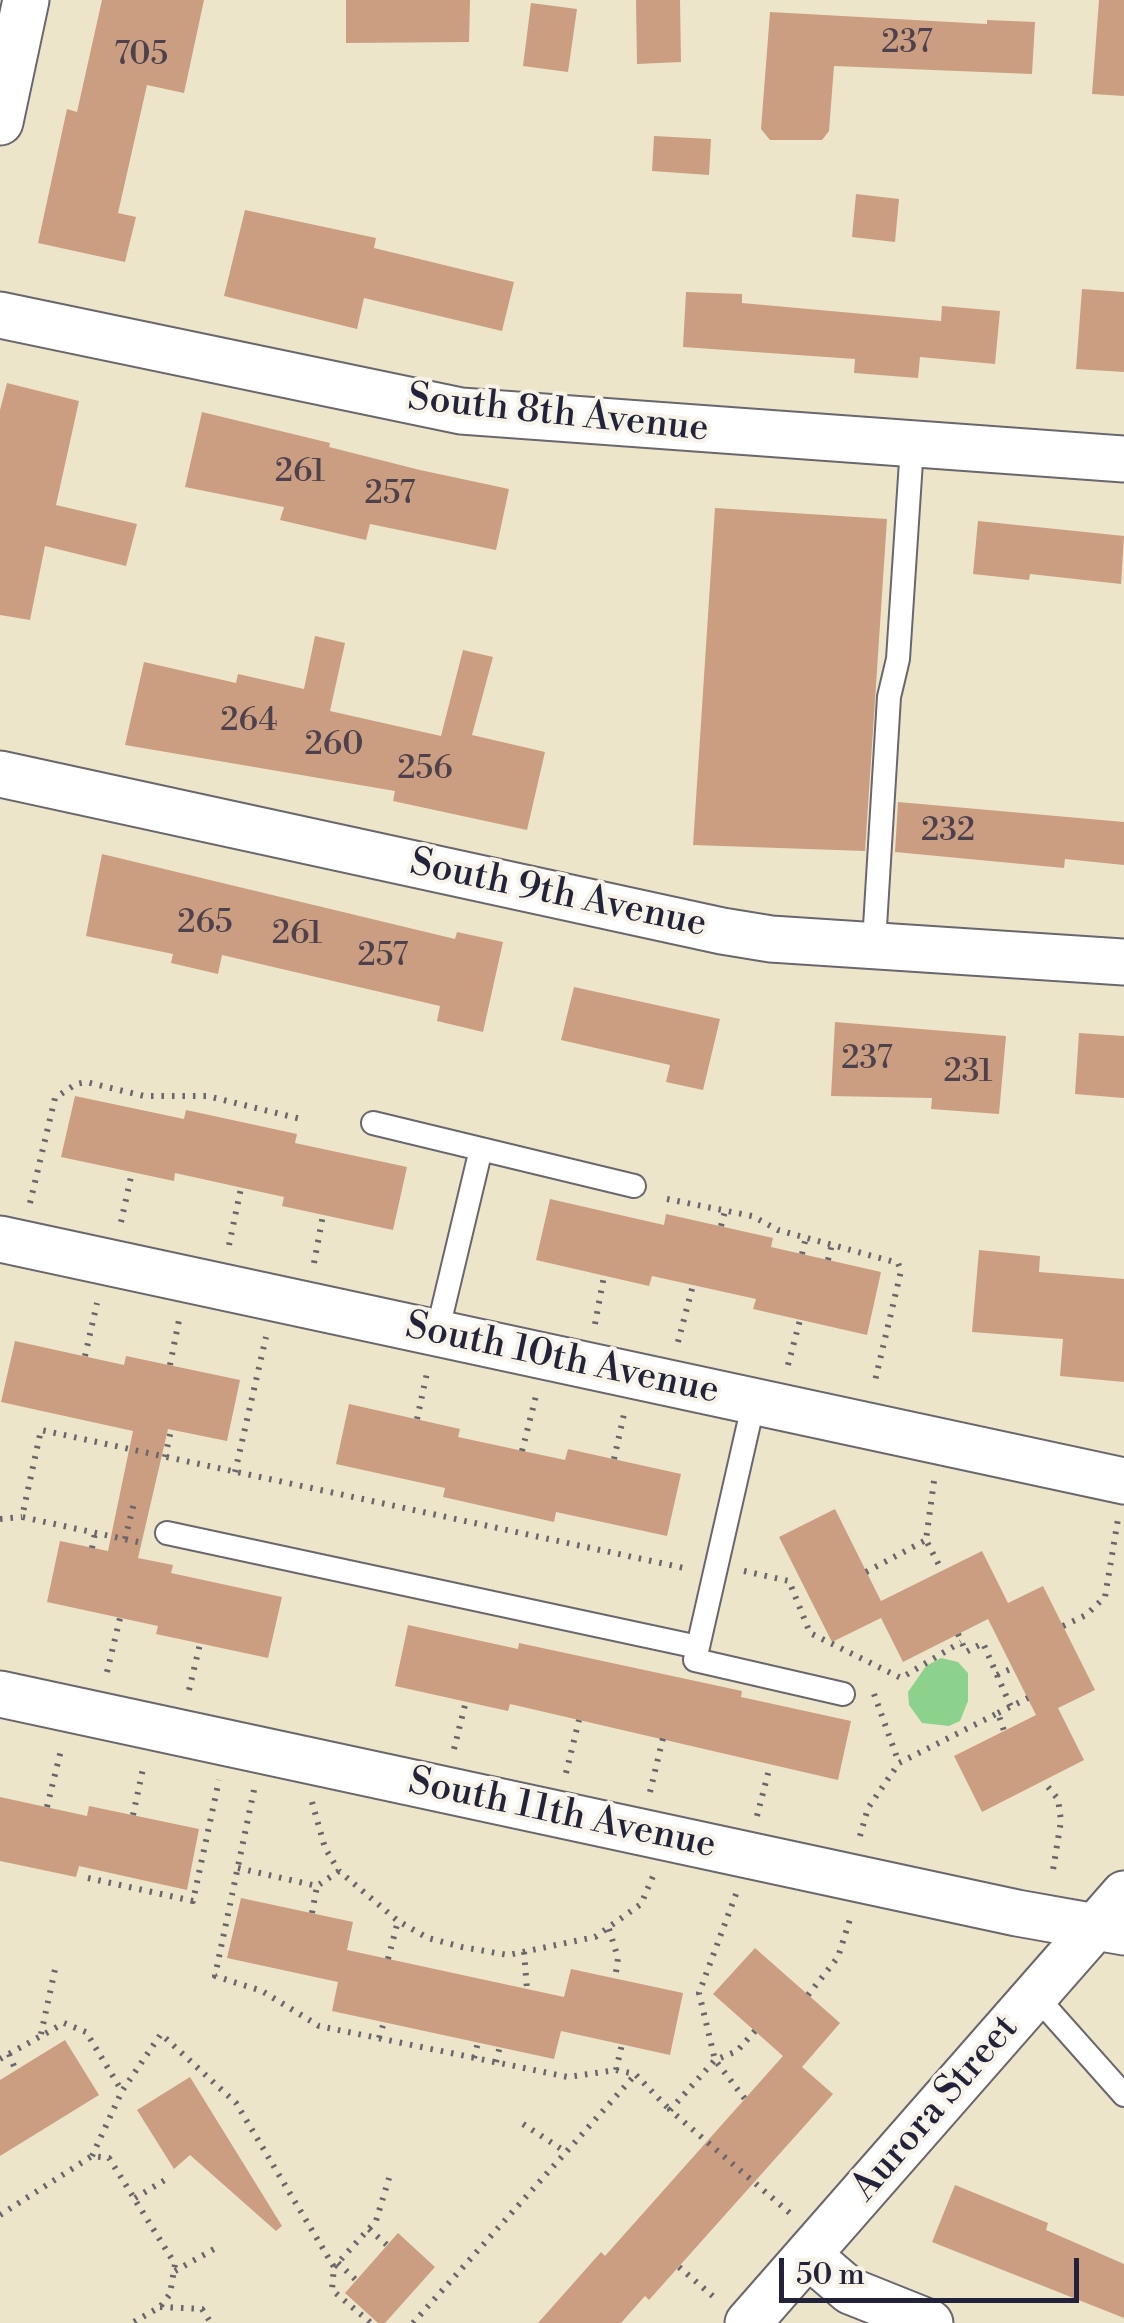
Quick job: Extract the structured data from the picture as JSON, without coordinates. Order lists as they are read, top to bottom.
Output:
{
  "streets": {
    "street": [
      "South 8th Avenue",
      "South 9th Avenue",
      "South 10th Avenue",
      "South 11th Avenue",
      "Aurora Street"
    ]
  },
  "crossings": [
    ["South 11th Avenue", "Aurora Street"]
  ],
  "house_numbers": [
    "237",
    "705",
    "261",
    "257",
    "264",
    "260",
    "256",
    "232",
    "265",
    "261",
    "257",
    "237",
    "231"
  ],
  "scale_bar": "50 m"
}
